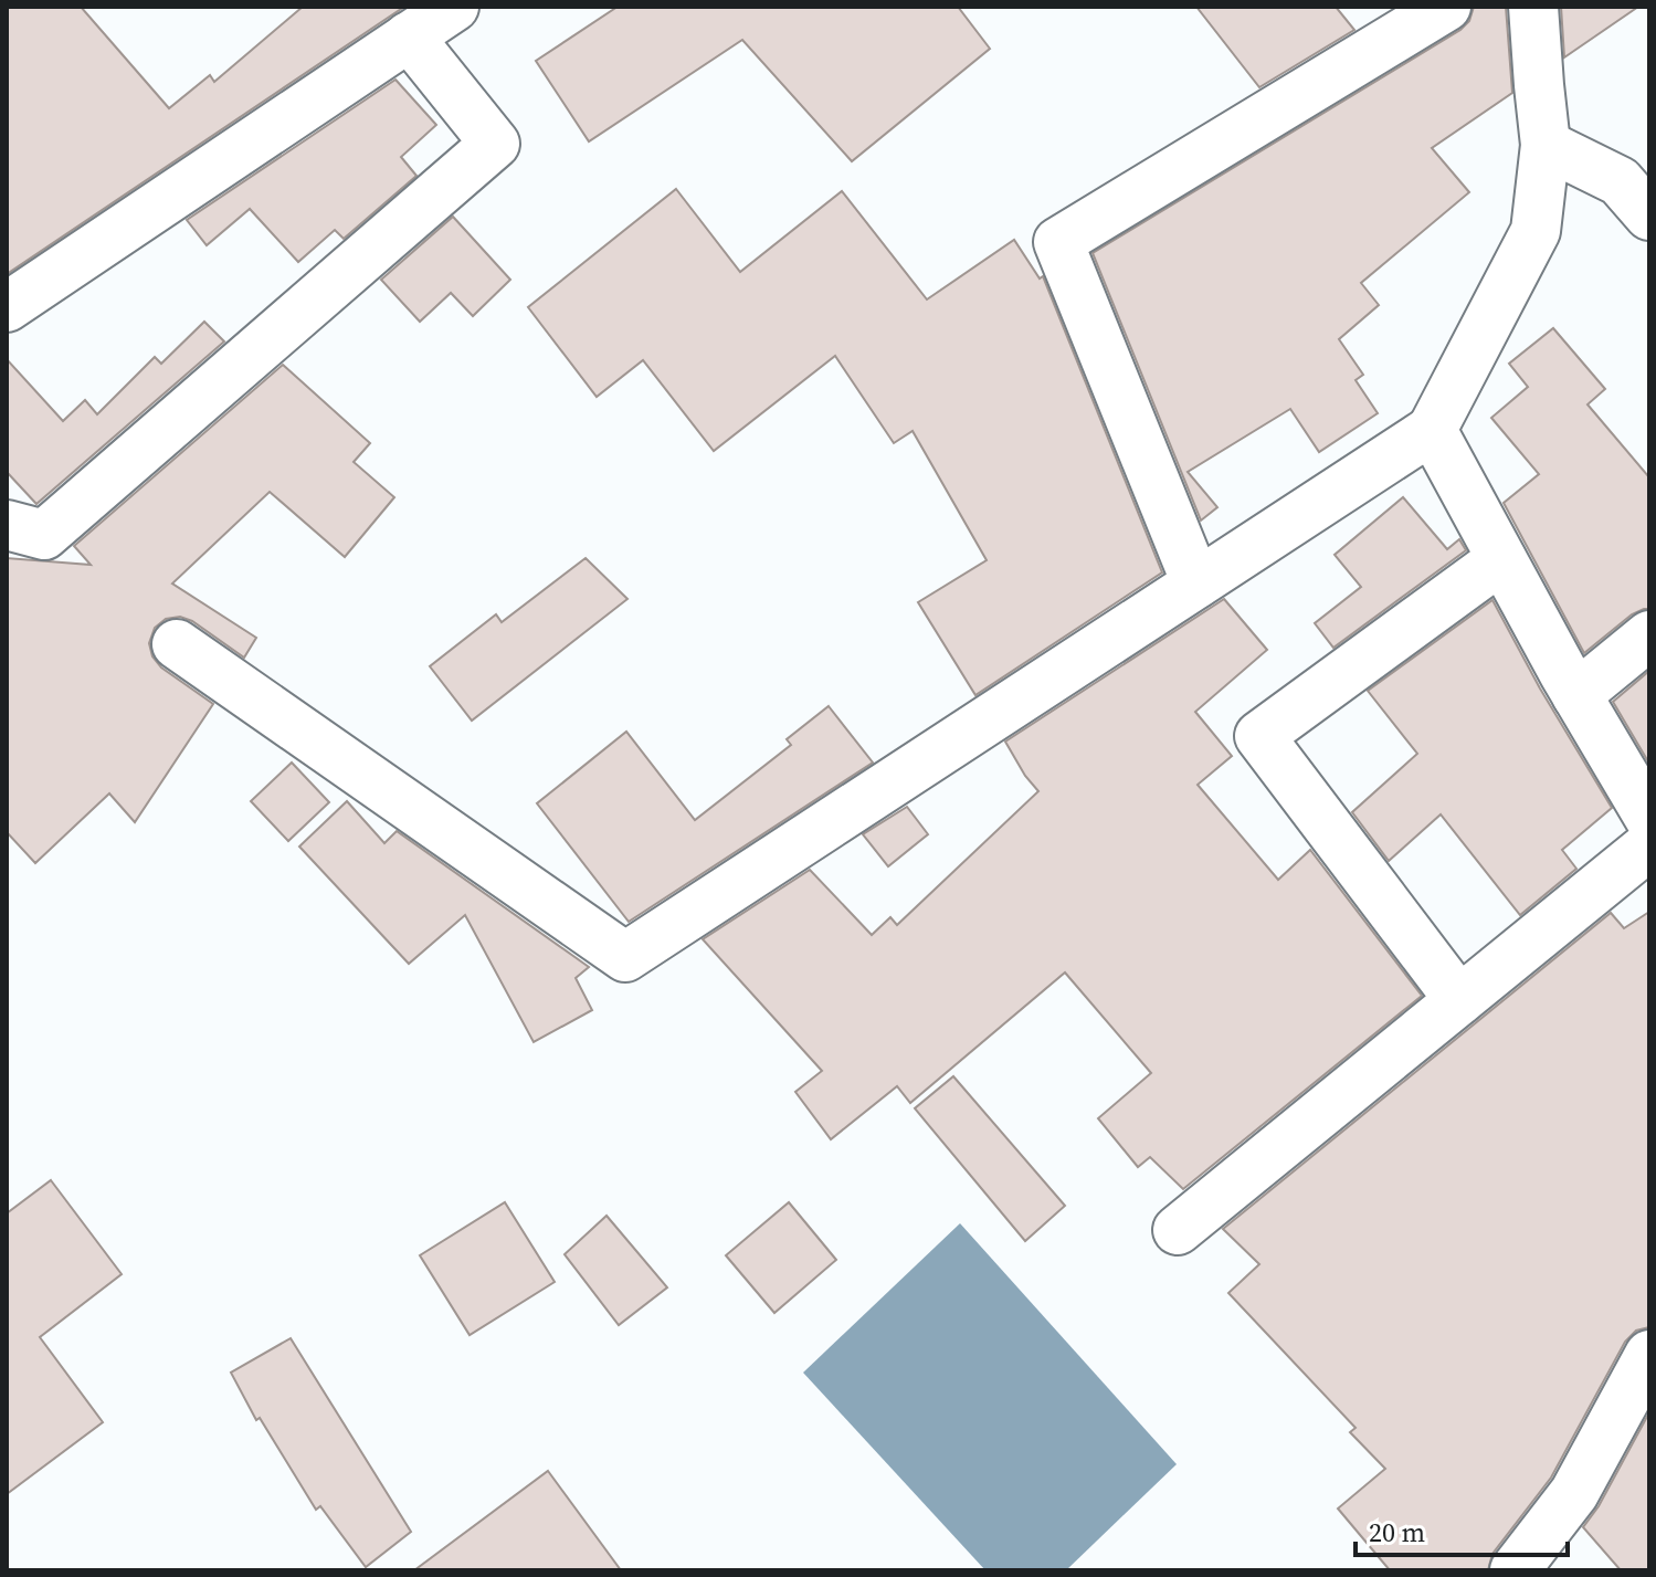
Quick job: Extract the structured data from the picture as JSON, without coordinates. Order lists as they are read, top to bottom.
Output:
{
  "scale_bar": "20 m"
}
